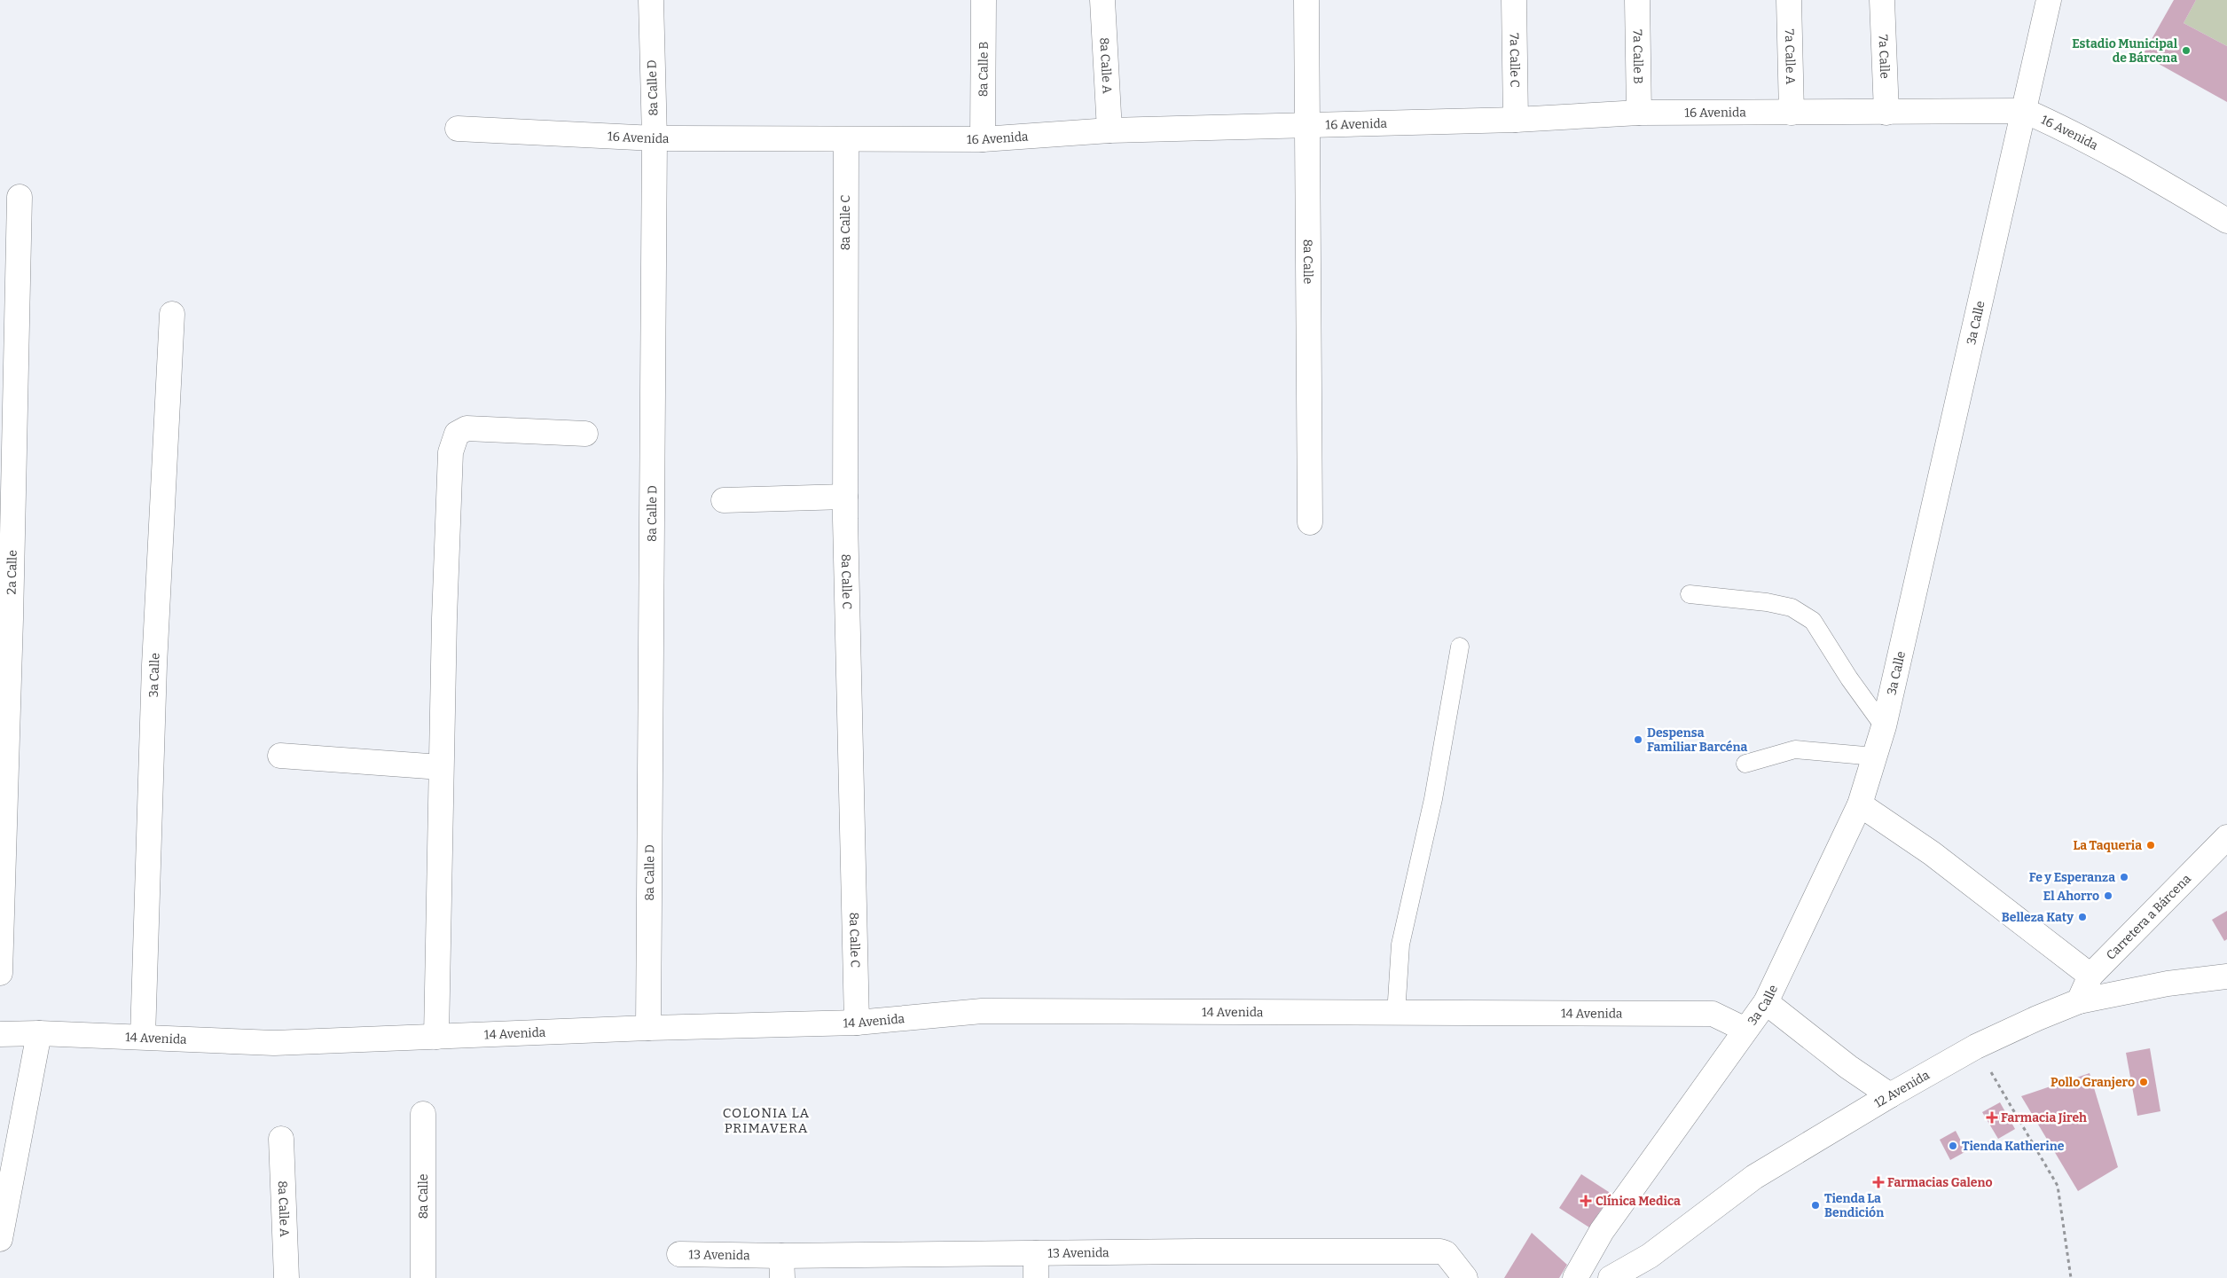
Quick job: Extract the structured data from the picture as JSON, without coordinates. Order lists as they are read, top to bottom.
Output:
{
  "streets": {
    "street": [
      "7a Calle B",
      "7a Calle A",
      "7a Calle",
      "7a Calle C",
      "8a Calle A",
      "8a Calle B",
      "8a Calle D",
      "16 Avenida",
      "8a Calle C",
      "8a Calle",
      "3a Calle",
      "2a Calle",
      "Carretera a Bárcena",
      "14 Avenida",
      "12 Avenida",
      "13 Avenida"
    ]
  },
  "crossings": [
    ["7a Calle B", "16 Avenida"],
    ["7a Calle A", "16 Avenida"],
    ["7a Calle", "16 Avenida"],
    ["7a Calle C", "16 Avenida"],
    ["8a Calle A", "16 Avenida"],
    ["8a Calle B", "16 Avenida"],
    ["8a Calle D", "16 Avenida"],
    ["8a Calle D", "14 Avenida"],
    ["16 Avenida", "8a Calle C"],
    ["16 Avenida", "8a Calle"],
    ["16 Avenida", "3a Calle"],
    ["8a Calle C", "14 Avenida"],
    ["3a Calle", "14 Avenida"],
    ["Carretera a Bárcena", "12 Avenida"]
  ],
  "districts": ["COLONIA LA PRIMAVERA"],
  "places": {
    "other": [
      "Estadio Municipal de Bárcena",
      "Despensa Familiar Barcéna",
      "La Taqueria",
      "Fe y Esperanza",
      "El Ahorro",
      "Belleza Katy",
      "Pollo Granjero",
      "Tienda Katherine",
      "Tienda La Bendición"
    ],
    "health": ["Farmacia Jireh", "Farmacias Galeno", "Clínica Medica"]
  }
}
